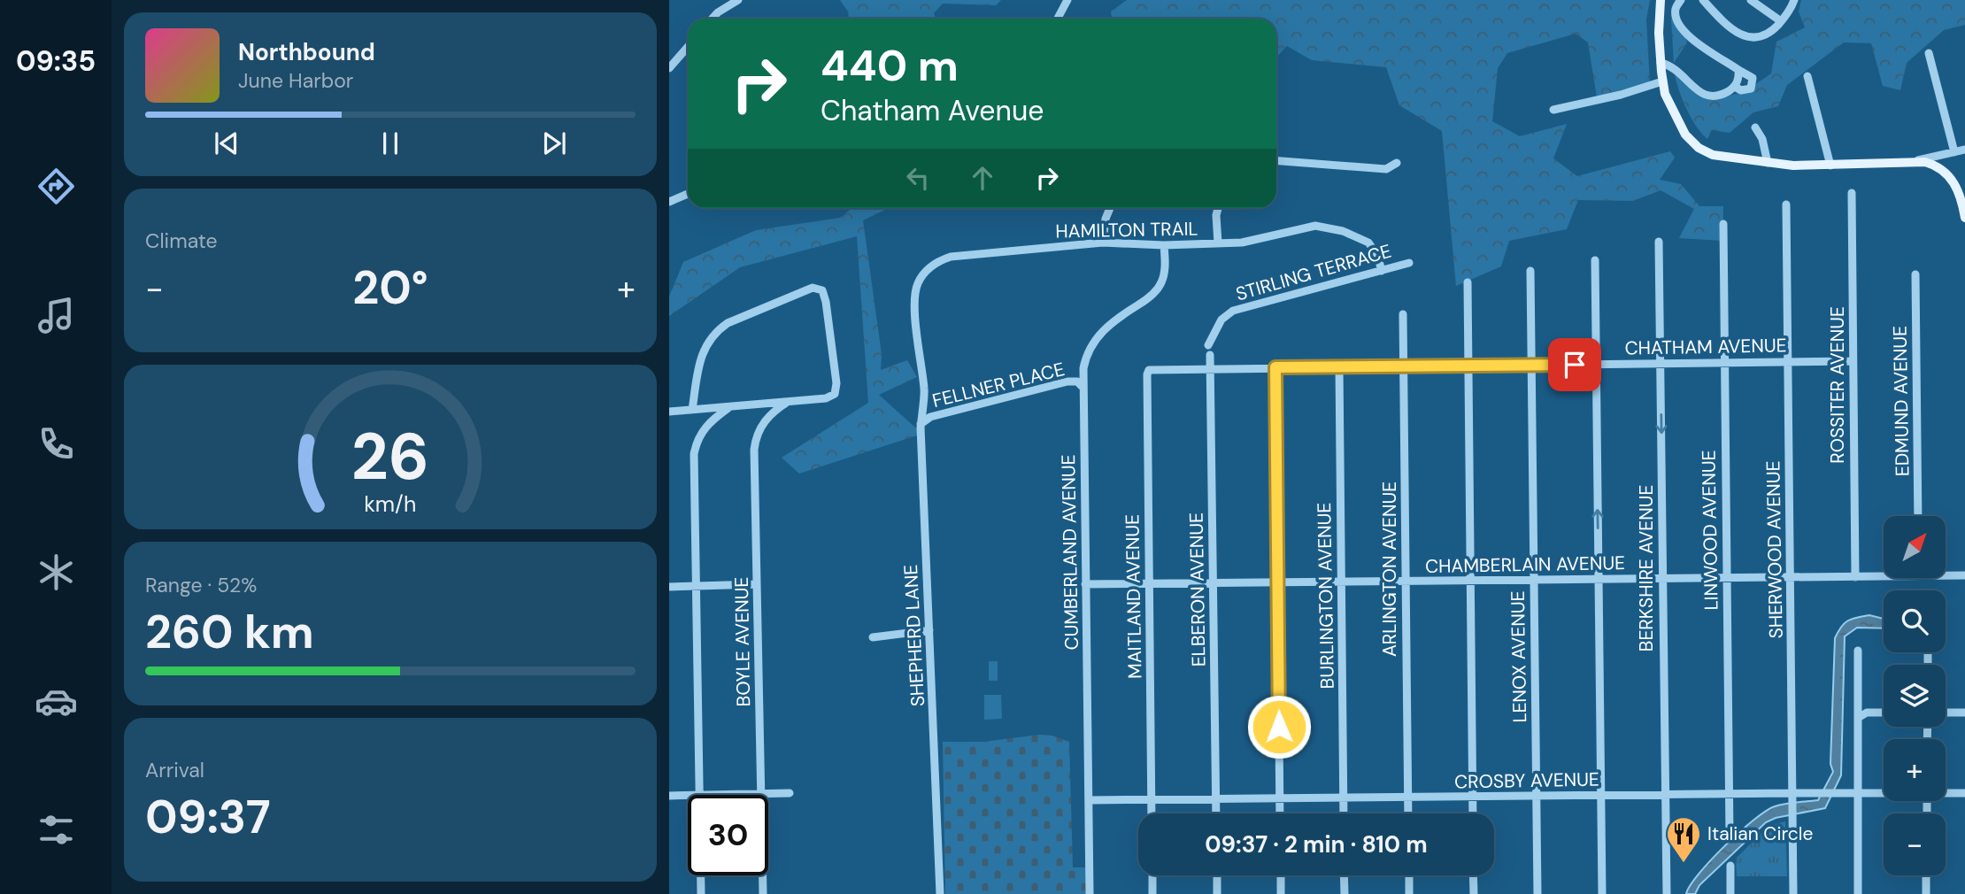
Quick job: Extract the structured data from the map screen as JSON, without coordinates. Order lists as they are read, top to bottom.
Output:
{
  "streets": {
    "street": [
      "HAMILTON TRAIL",
      "STIRLING TERRACE",
      "CHATHAM AVENUE",
      "FELLNER PLACE",
      "ROSSITER AVENUE",
      "EDMUND AVENUE",
      "LINWOOD AVENUE",
      "SHERWOOD AVENUE",
      "CUMBERLAND AVENUE",
      "CHAMBERLAIN AVENUE",
      "BERKSHIRE AVENUE",
      "ARLINGTON AVENUE",
      "ELBERON AVENUE",
      "BURLINGTON AVENUE",
      "MAITLAND AVENUE",
      "SHEPHERD LANE",
      "BOYLE AVENUE",
      "LENOX AVENUE",
      "CROSBY AVENUE"
    ]
  },
  "crossings": [
    ["HAMILTON TRAIL", "STIRLING TERRACE"],
    ["HAMILTON TRAIL", "CUMBERLAND AVENUE"],
    ["HAMILTON TRAIL", "SHEPHERD LANE"],
    ["CHATHAM AVENUE", "ROSSITER AVENUE"],
    ["CHATHAM AVENUE", "LINWOOD AVENUE"],
    ["CHATHAM AVENUE", "SHERWOOD AVENUE"],
    ["CHATHAM AVENUE", "BERKSHIRE AVENUE"],
    ["CHATHAM AVENUE", "ARLINGTON AVENUE"],
    ["CHATHAM AVENUE", "ELBERON AVENUE"],
    ["CHATHAM AVENUE", "BURLINGTON AVENUE"],
    ["CHATHAM AVENUE", "MAITLAND AVENUE"],
    ["CHATHAM AVENUE", "LENOX AVENUE"],
    ["FELLNER PLACE", "CUMBERLAND AVENUE"],
    ["FELLNER PLACE", "SHEPHERD LANE"],
    ["ROSSITER AVENUE", "CHAMBERLAIN AVENUE"],
    ["LINWOOD AVENUE", "CHAMBERLAIN AVENUE"],
    ["LINWOOD AVENUE", "CROSBY AVENUE"],
    ["SHERWOOD AVENUE", "CHAMBERLAIN AVENUE"],
    ["SHERWOOD AVENUE", "CROSBY AVENUE"],
    ["CUMBERLAND AVENUE", "CHAMBERLAIN AVENUE"],
    ["CUMBERLAND AVENUE", "CROSBY AVENUE"],
    ["CHAMBERLAIN AVENUE", "BERKSHIRE AVENUE"],
    ["CHAMBERLAIN AVENUE", "ARLINGTON AVENUE"],
    ["CHAMBERLAIN AVENUE", "ELBERON AVENUE"],
    ["CHAMBERLAIN AVENUE", "BURLINGTON AVENUE"],
    ["CHAMBERLAIN AVENUE", "MAITLAND AVENUE"],
    ["CHAMBERLAIN AVENUE", "LENOX AVENUE"],
    ["BERKSHIRE AVENUE", "CROSBY AVENUE"],
    ["ARLINGTON AVENUE", "CROSBY AVENUE"],
    ["ELBERON AVENUE", "CROSBY AVENUE"],
    ["BURLINGTON AVENUE", "CROSBY AVENUE"],
    ["MAITLAND AVENUE", "CROSBY AVENUE"],
    ["LENOX AVENUE", "CROSBY AVENUE"]
  ],
  "places": {
    "restaurant": ["Italian Circle"]
  },
  "north": "top right",
  "page": {
    "tabs": "09:35",
    "turn": ["440 m", "Chatham Avenue"],
    "song": ["Northbound", "June Harbor"],
    "tile": [
      "Climate",
      ["Range · 52%", "260 km"],
      ["Arrival", "09:37"]
    ],
    "heat": ["−", "20°", "+"],
    "map_buttons": ["+", "−"],
    "limit": "30",
    "trip": "09:37 · 2 min · 810 m",
    "gauge": ["26", "km/h"]
  }
}
